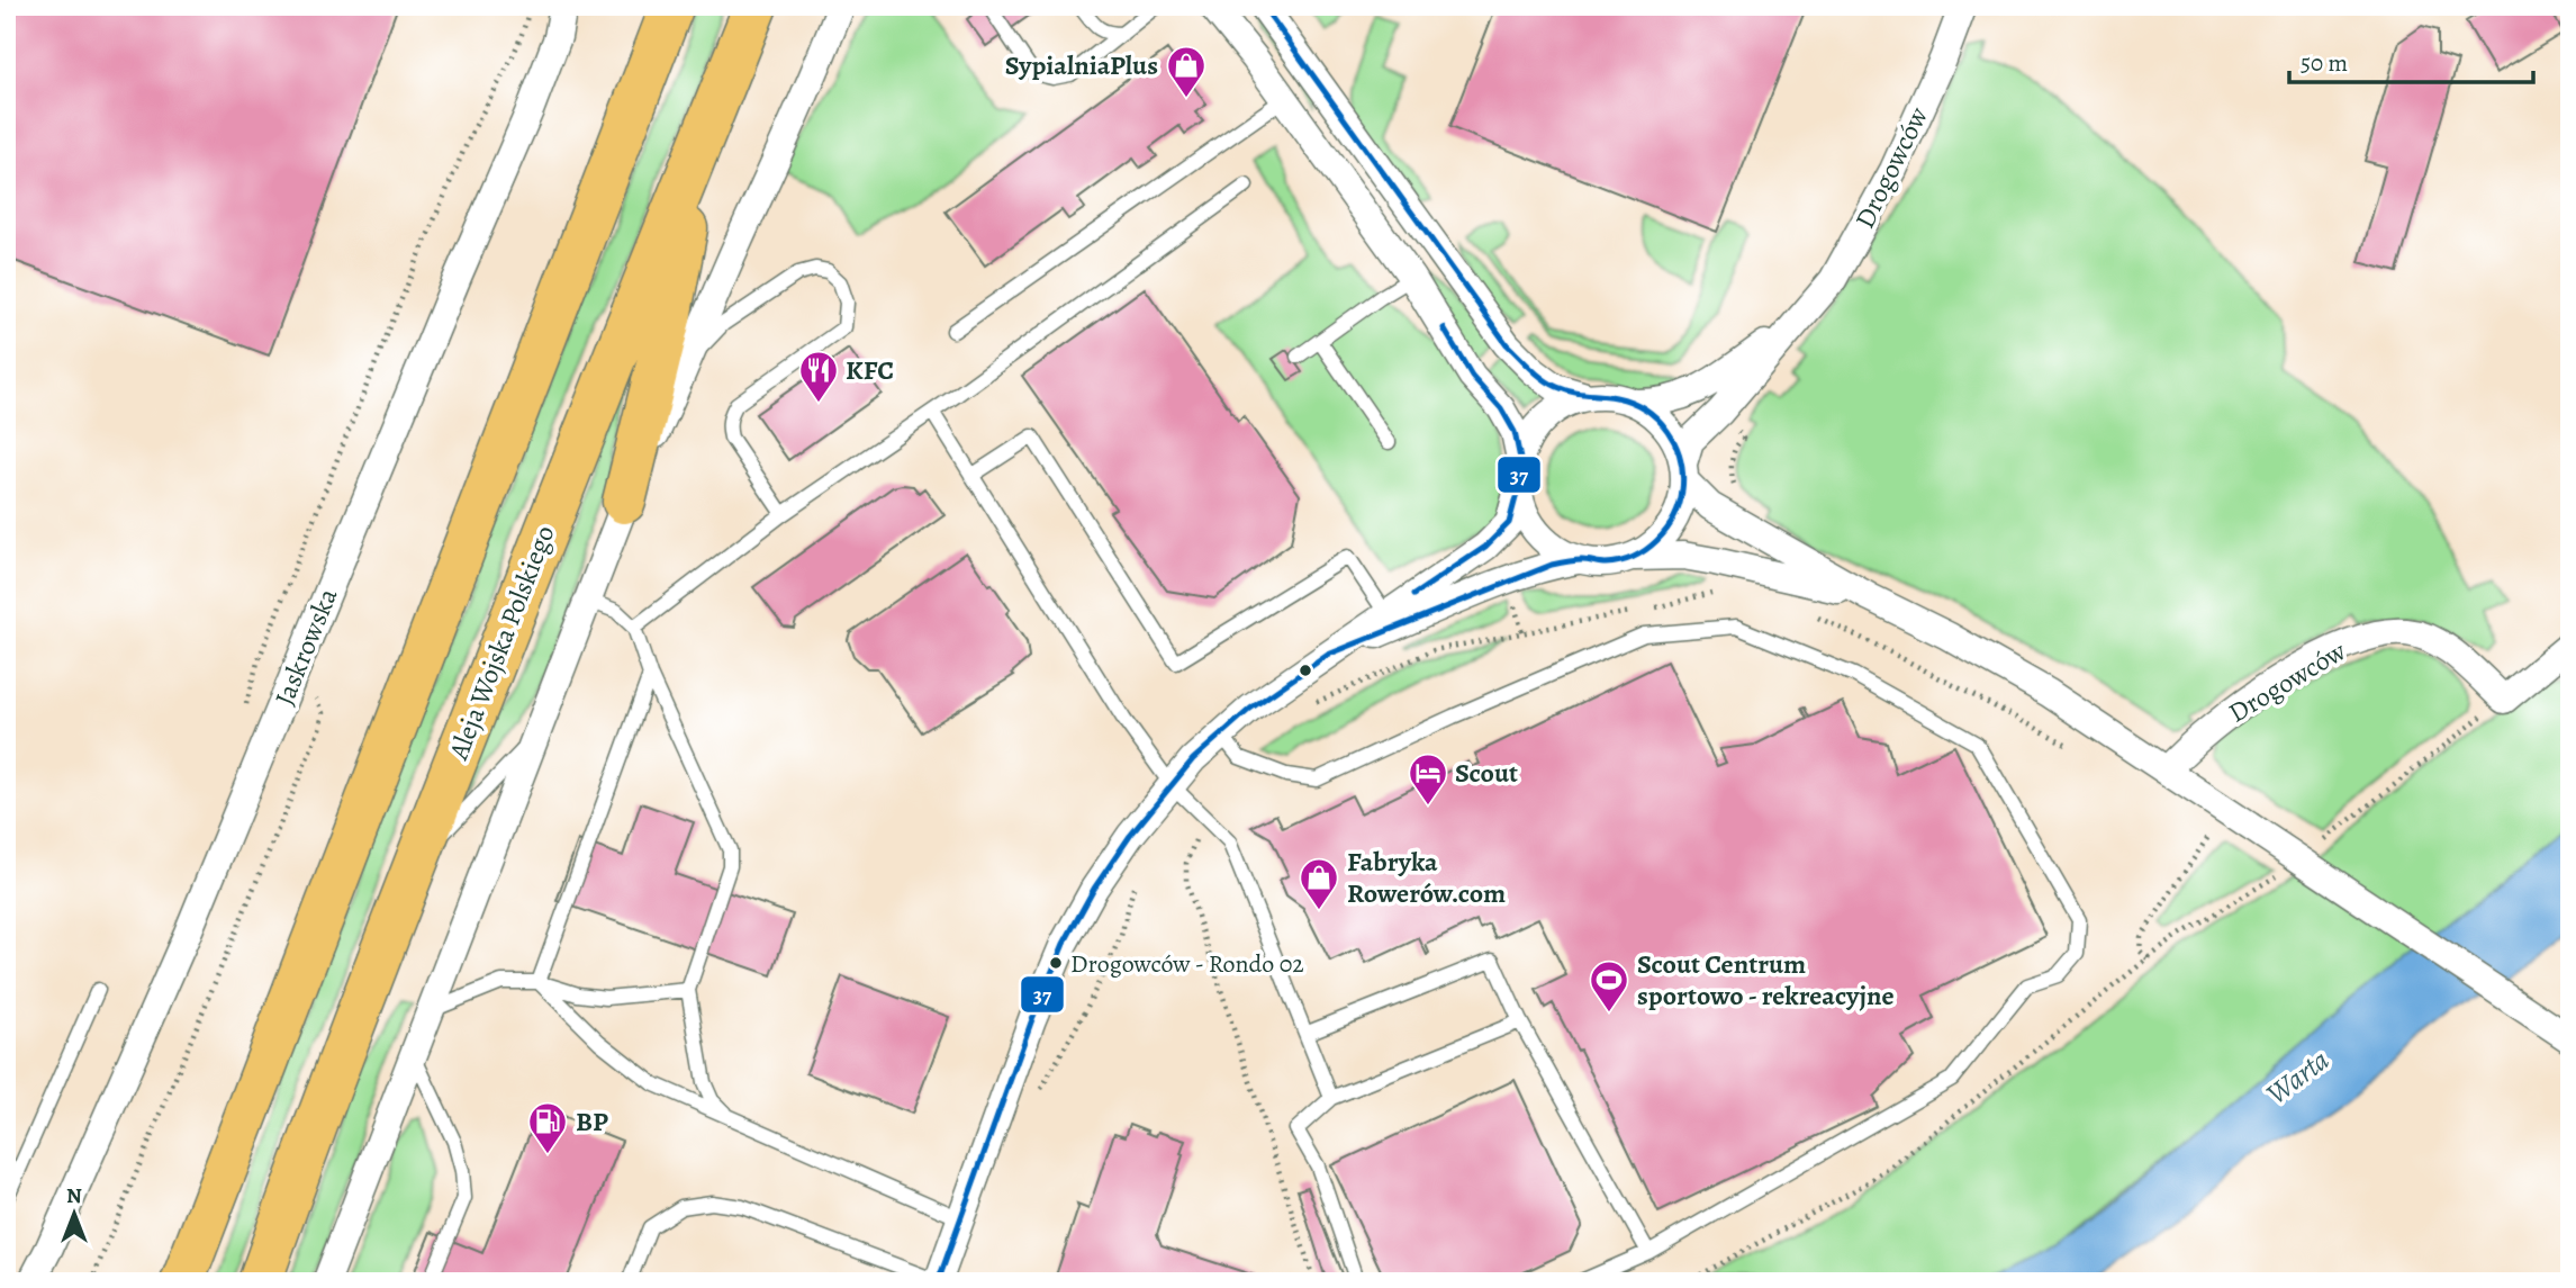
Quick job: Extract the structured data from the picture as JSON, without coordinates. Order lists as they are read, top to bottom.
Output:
{
  "streets": {
    "main road": ["Aleja Wojska Polskiego"],
    "street": ["Drogowców", "Jaskrowska"]
  },
  "water": ["Warta"],
  "places": {
    "shop": ["SypialniaPlus", "Fabryka Rowerów.com"],
    "restaurant": ["KFC"],
    "hotel": ["Scout"],
    "other": ["Drogowców - Rondo 02"],
    "sports": ["Scout Centrum sportowo - rekreacyjne"],
    "fuel station": ["BP"]
  },
  "lines": ["transit line 37"],
  "scale_bar": "50 m",
  "north": "top"
}
